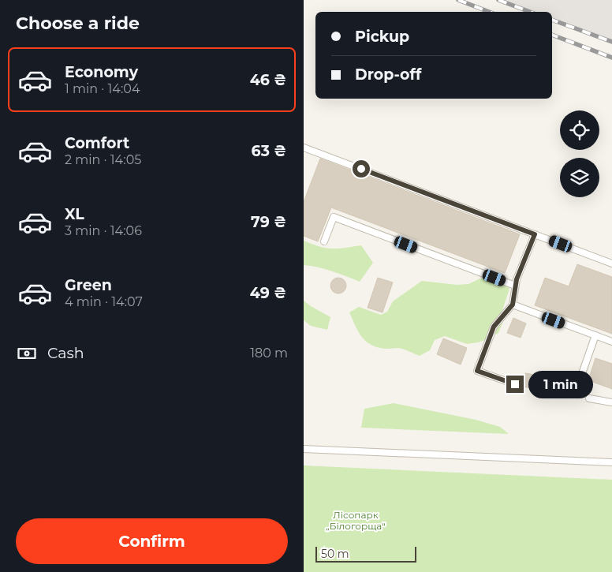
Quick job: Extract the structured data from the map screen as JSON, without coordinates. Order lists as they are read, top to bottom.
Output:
{
  "parks": ["Лісопарк „Білогорща“"],
  "scale_bar": "50 m",
  "page": {
    "heading": "Choose a ride",
    "banner": ["Pickup", "Drop-off"],
    "list": [
      {
        "name": "Economy",
        "note": "1 min · 14:04",
        "value": "46 ₴"
      },
      {
        "name": "Comfort",
        "note": "2 min · 14:05",
        "value": "63 ₴"
      },
      {
        "name": "XL",
        "note": "3 min · 14:06",
        "value": "79 ₴"
      },
      {
        "name": "Green",
        "note": "4 min · 14:07",
        "value": "49 ₴"
      }
    ],
    "pay": ["Cash", "180 m"],
    "bubble": "1 min",
    "buttons": "Confirm",
    "scale": "50 m"
  }
}
